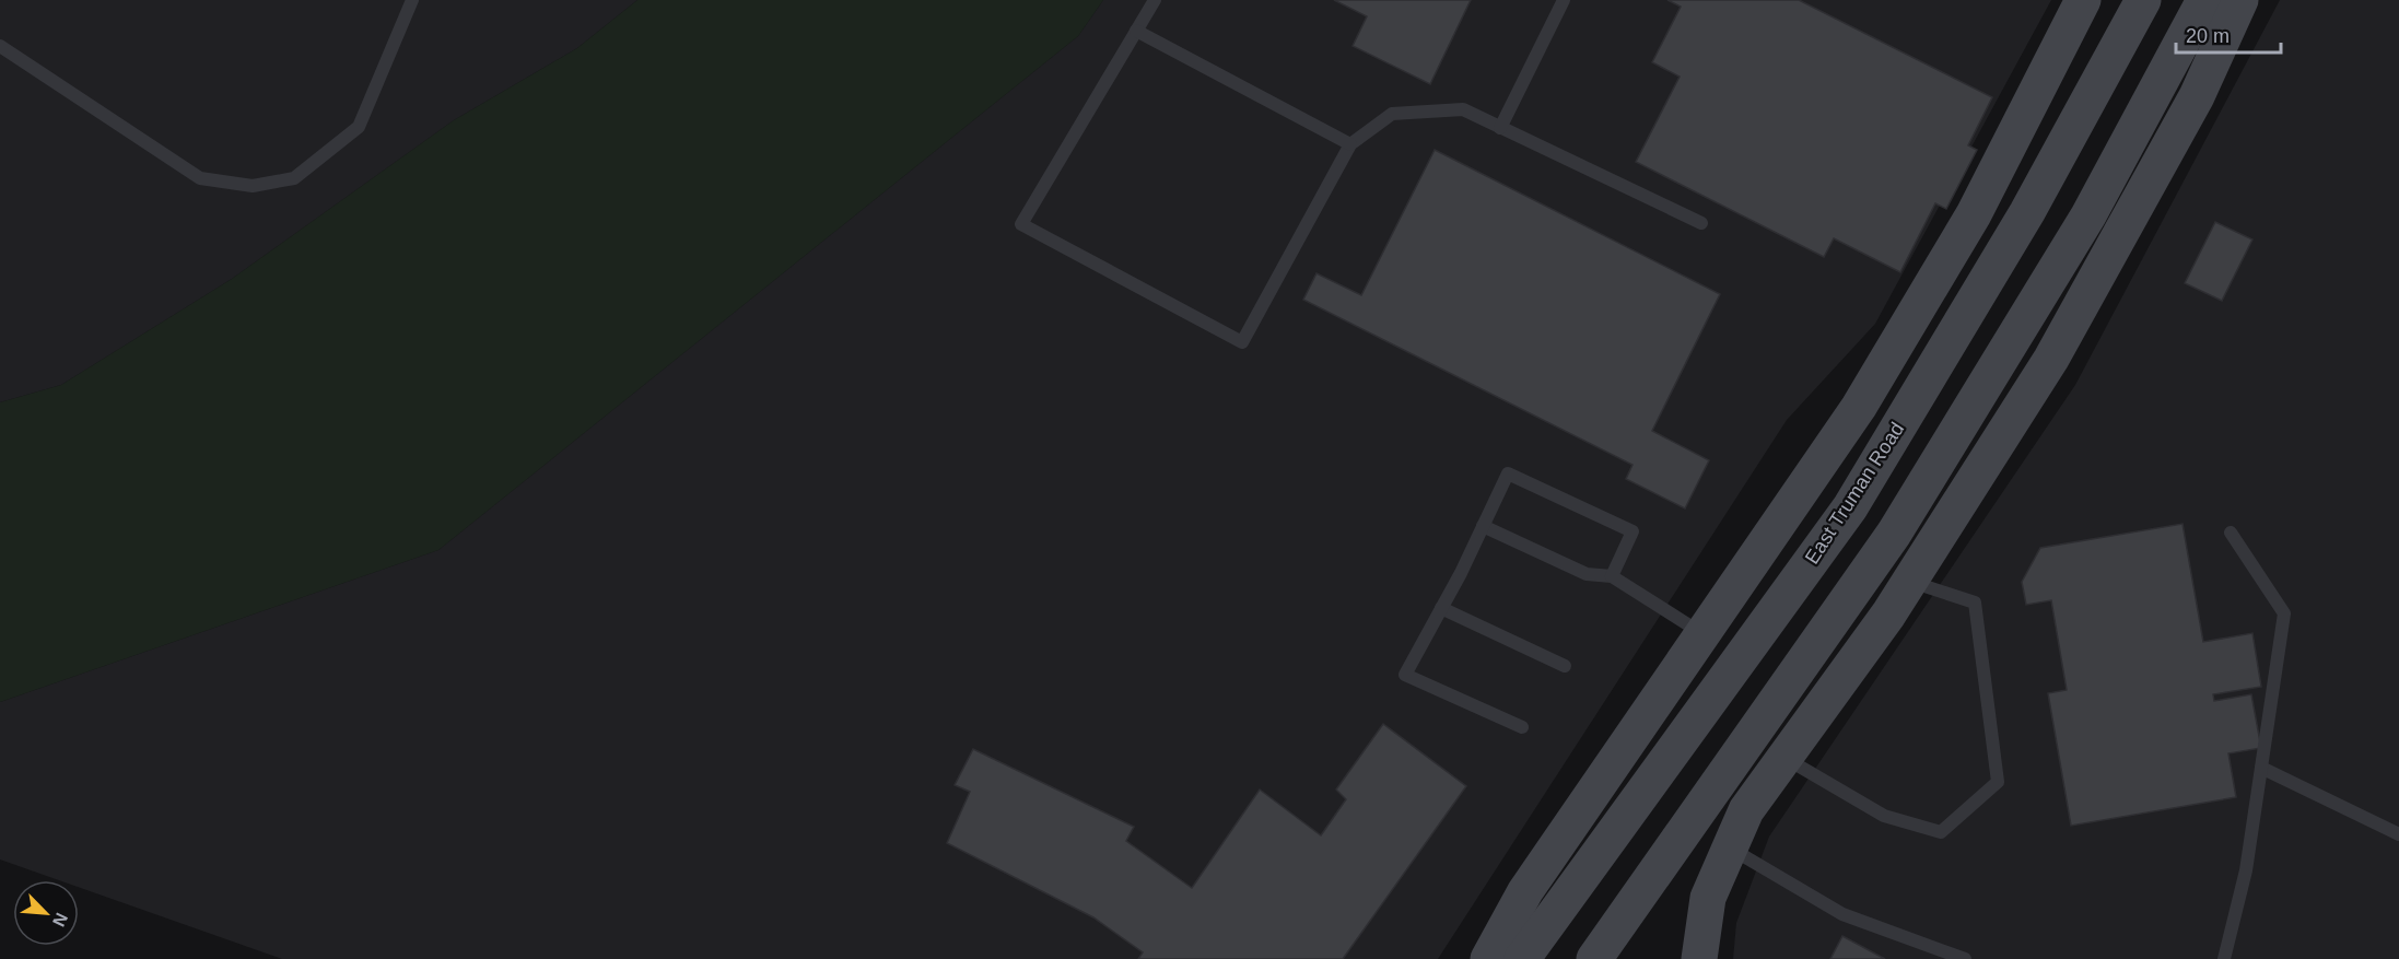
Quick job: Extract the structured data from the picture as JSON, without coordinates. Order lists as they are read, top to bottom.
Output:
{
  "streets": {
    "main road": ["East Truman Road"]
  },
  "scale_bar": "20 m",
  "north": "bottom right"
}
